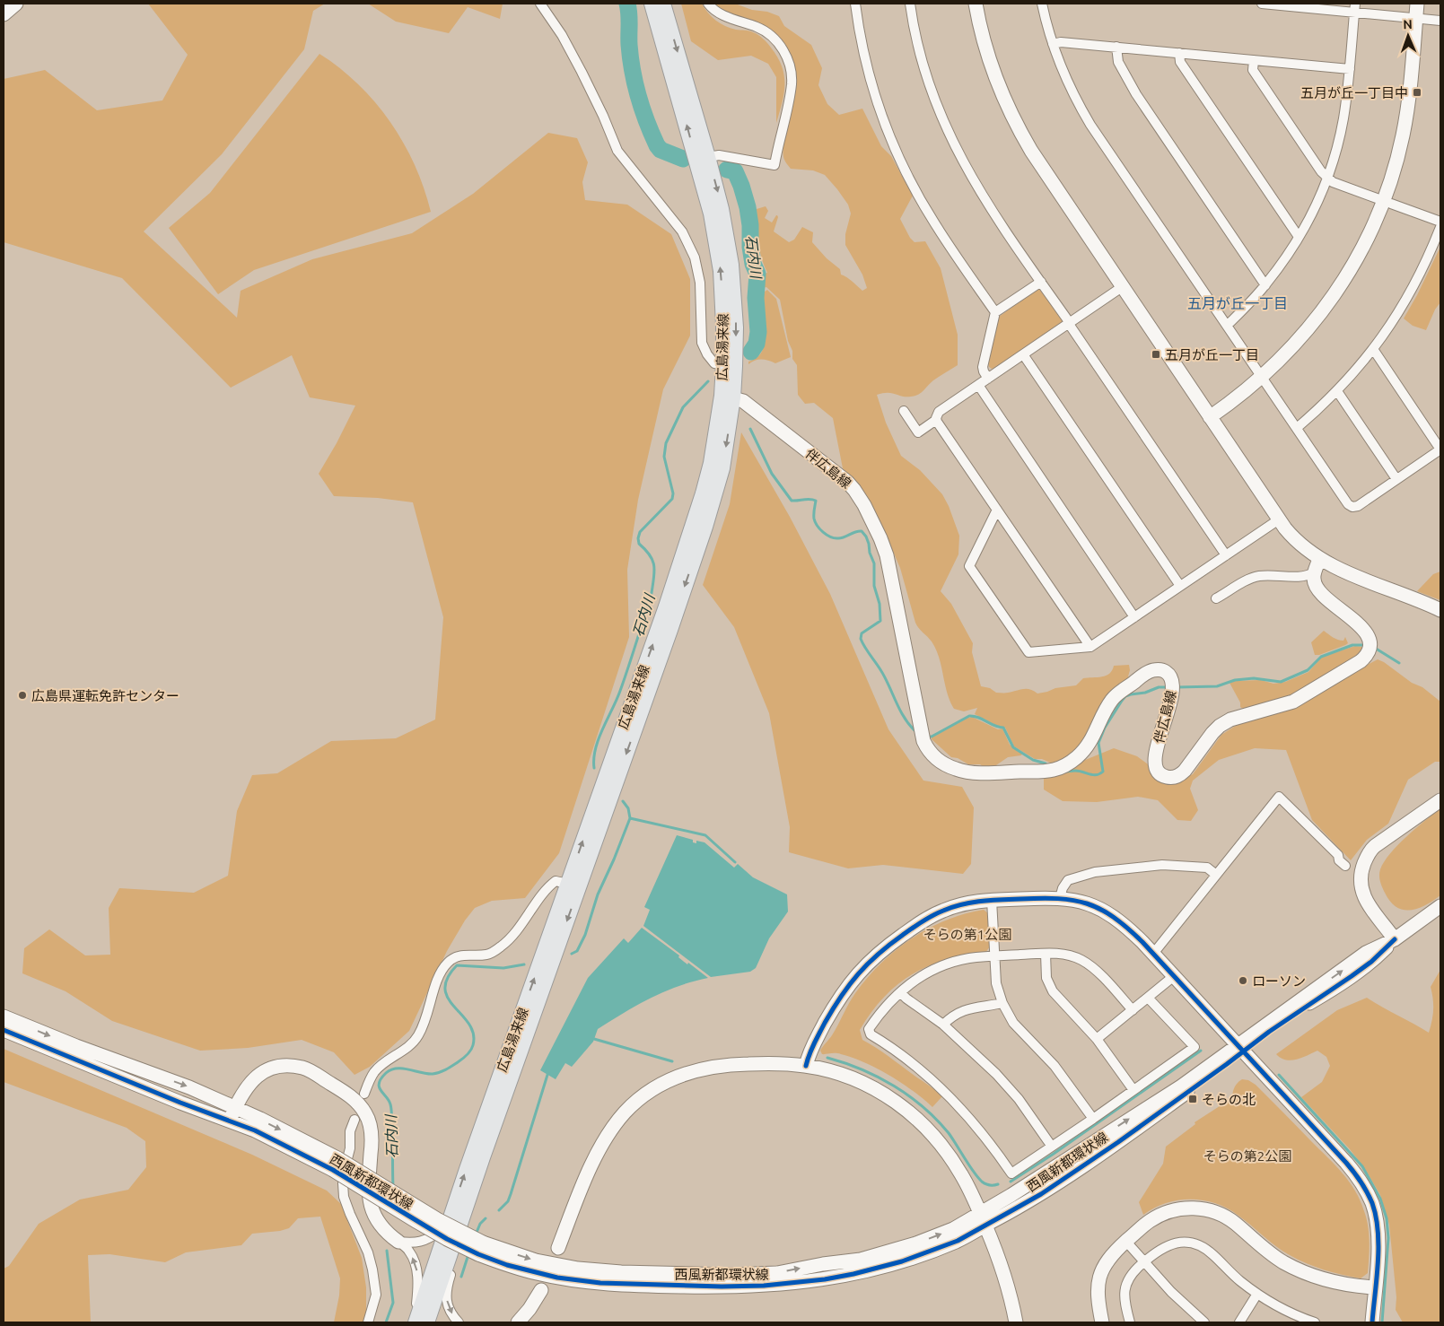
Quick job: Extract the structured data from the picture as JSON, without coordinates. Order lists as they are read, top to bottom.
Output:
{
  "streets": {
    "main road": ["広島湯来線"],
    "street": ["伴広島線", "西風新都環状線"]
  },
  "crossings": [
    ["広島湯来線", "伴広島線"]
  ],
  "districts": ["五月が丘一丁目"],
  "water": ["石内川"],
  "parks": ["そらの第1公園", "そらの第2公園"],
  "places": {
    "transit": ["五月が丘一丁目中", "五月が丘一丁目", "そらの北"],
    "other": ["広島県運転免許センター", "ローソン"]
  },
  "north": "top"
}
